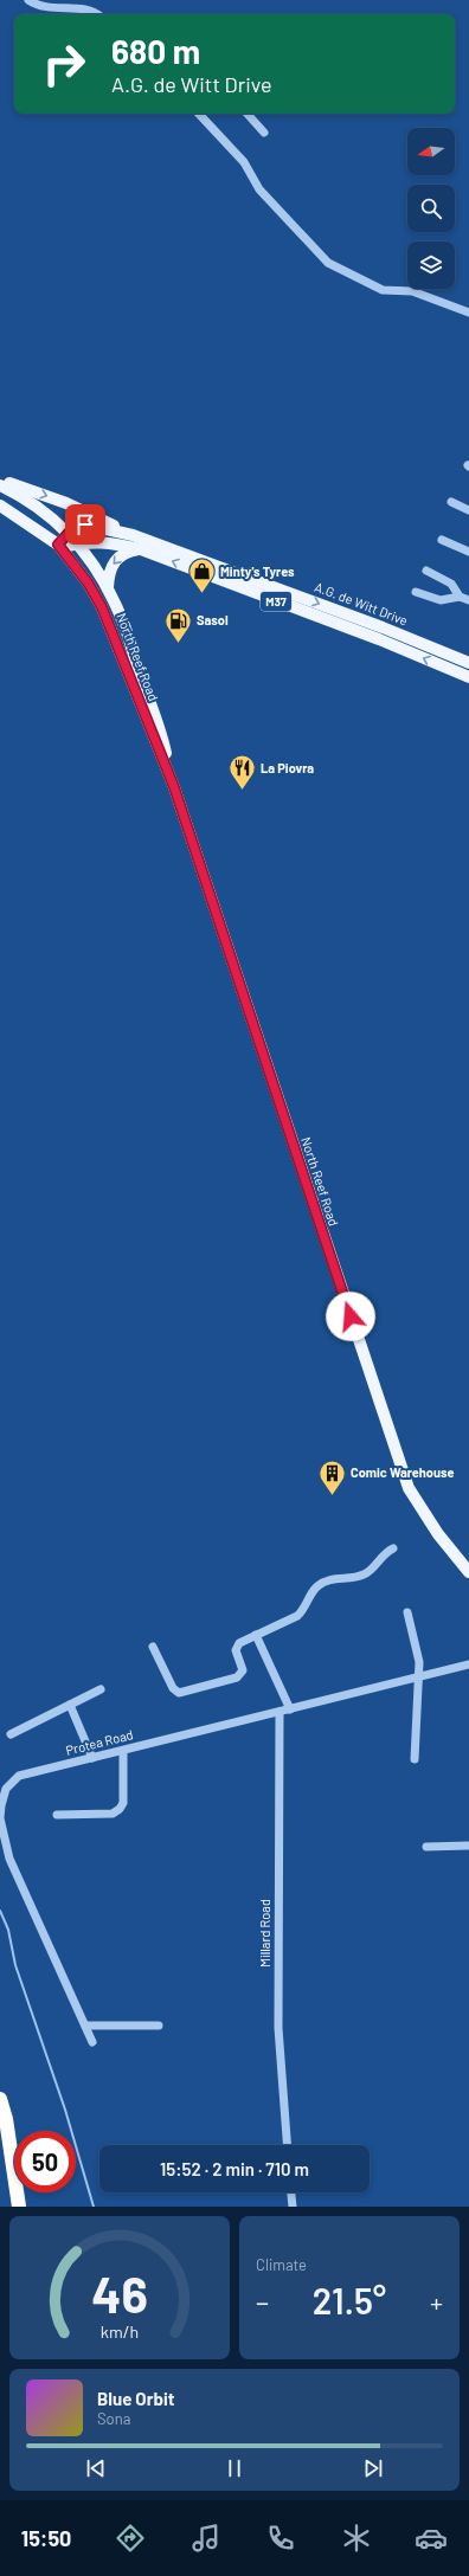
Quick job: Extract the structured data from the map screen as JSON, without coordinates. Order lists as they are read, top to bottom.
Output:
{
  "streets": {
    "main road": ["M37", "A.G. de Witt Drive", "North Reef Road"],
    "street": ["Protea Road", "Millard Road"]
  },
  "crossings": [
    ["A.G. de Witt Drive", "North Reef Road"],
    ["Protea Road", "Millard Road"]
  ],
  "places": {
    "shop": ["Minty's Tyres"],
    "fuel station": ["Sasol"],
    "restaurant": ["La Piovra"],
    "building": ["Comic Warehouse"]
  },
  "north": "left",
  "page": {
    "turn": ["680 m", "A.G. de Witt Drive"],
    "limit": "50",
    "trip": "15:52 · 2 min · 710 m",
    "tile": "Climate",
    "heat": ["−", "21.5°", "+"],
    "song": ["Blue Orbit", "Sona"],
    "tabs": "15:50",
    "gauge": ["46", "km/h"]
  }
}
